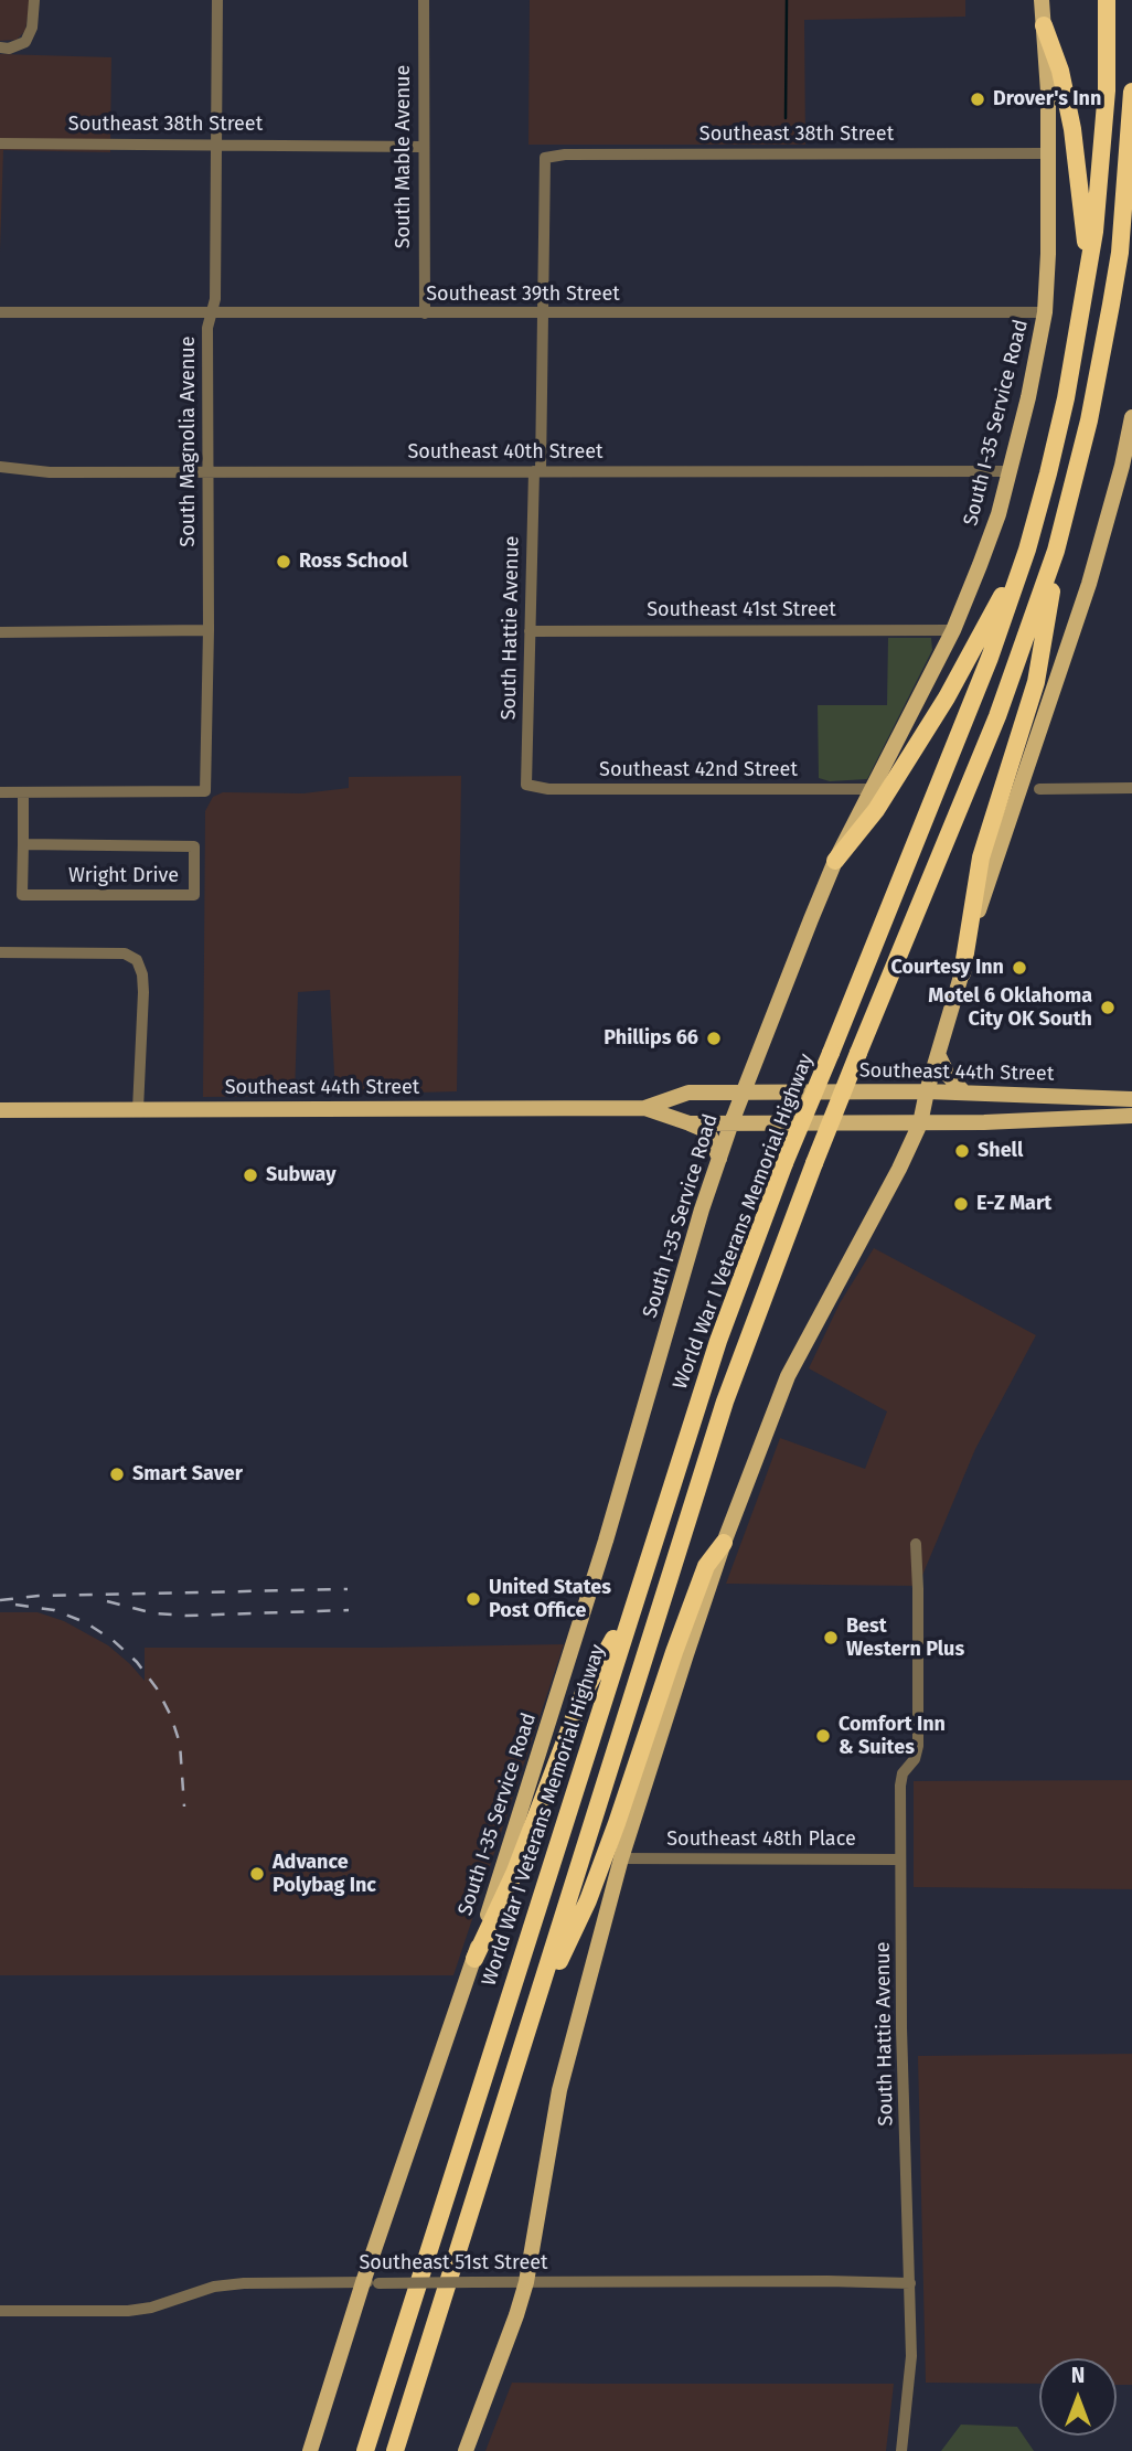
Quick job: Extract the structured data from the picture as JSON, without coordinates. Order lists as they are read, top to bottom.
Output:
{
  "streets": {
    "highway": ["World War I Veterans Memorial Highway"],
    "main road": ["South I-35 Service Road", "Southeast 44th Street"],
    "street": [
      "Southeast 38th Street",
      "South Mable Avenue",
      "Southeast 39th Street",
      "South Magnolia Avenue",
      "Southeast 40th Street",
      "Southeast 41st Street",
      "South Hattie Avenue",
      "Southeast 42nd Street",
      "Wright Drive",
      "Southeast 48th Place",
      "Southeast 51st Street"
    ]
  },
  "crossings": [
    ["Southeast 38th Street", "South Mable Avenue"],
    ["Southeast 38th Street", "South I-35 Service Road"],
    ["Southeast 38th Street", "South Magnolia Avenue"],
    ["Southeast 38th Street", "South Hattie Avenue"],
    ["South Mable Avenue", "Southeast 39th Street"],
    ["Southeast 39th Street", "South I-35 Service Road"],
    ["Southeast 39th Street", "South Magnolia Avenue"],
    ["Southeast 39th Street", "South Hattie Avenue"],
    ["South I-35 Service Road", "Southeast 40th Street"],
    ["South I-35 Service Road", "Southeast 41st Street"],
    ["South I-35 Service Road", "Southeast 42nd Street"],
    ["South I-35 Service Road", "Southeast 44th Street"],
    ["South I-35 Service Road", "Southeast 51st Street"],
    ["South Magnolia Avenue", "Southeast 40th Street"],
    ["South Magnolia Avenue", "Wright Drive"],
    ["Southeast 40th Street", "South Hattie Avenue"],
    ["Southeast 41st Street", "South Hattie Avenue"],
    ["South Hattie Avenue", "Southeast 42nd Street"],
    ["South Hattie Avenue", "Southeast 48th Place"],
    ["South Hattie Avenue", "Southeast 51st Street"]
  ],
  "places": [
    "Drover's Inn",
    "Ross School",
    "Courtesy Inn",
    "Motel 6 Oklahoma City OK South",
    "Phillips 66",
    "Shell",
    "Subway",
    "E-Z Mart",
    "Smart Saver",
    "United States Post Office",
    "Best Western Plus",
    "Comfort Inn & Suites",
    "Advance Polybag Inc"
  ],
  "north": "top"
}
